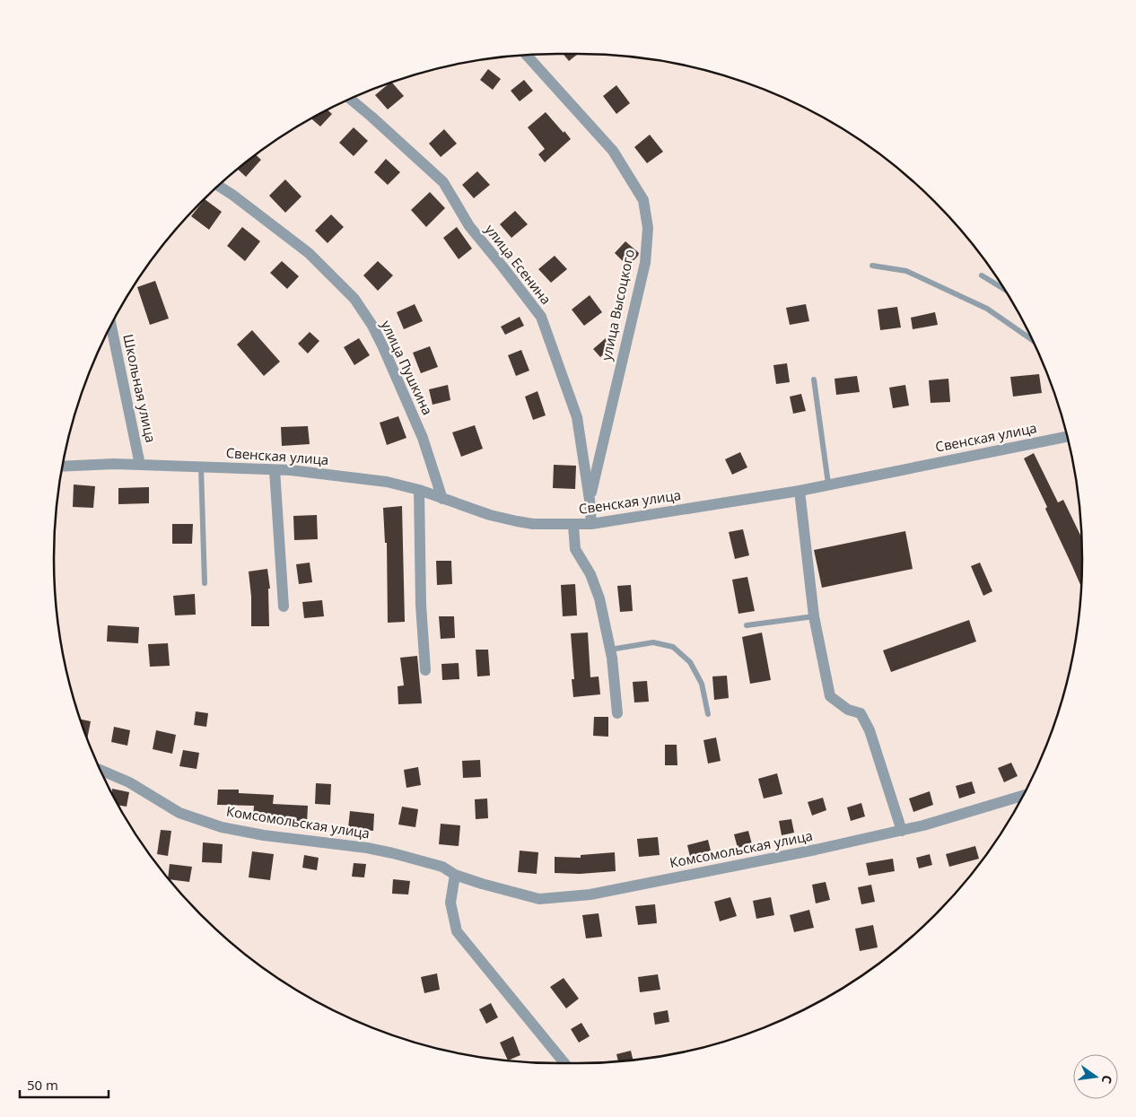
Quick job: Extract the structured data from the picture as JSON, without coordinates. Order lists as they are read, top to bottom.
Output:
{
  "streets": {
    "street": [
      "улица Есенина",
      "улица Высоцкого",
      "улица Пушкина",
      "Школьная улица",
      "Свенская улица",
      "Комсомольская улица"
    ]
  },
  "crossings": [
    ["улица Есенина", "улица Высоцкого"],
    ["улица Есенина", "Свенская улица"],
    ["улица Пушкина", "Свенская улица"],
    ["Школьная улица", "Свенская улица"]
  ],
  "scale_bar": "50 m",
  "north": "right"
}
